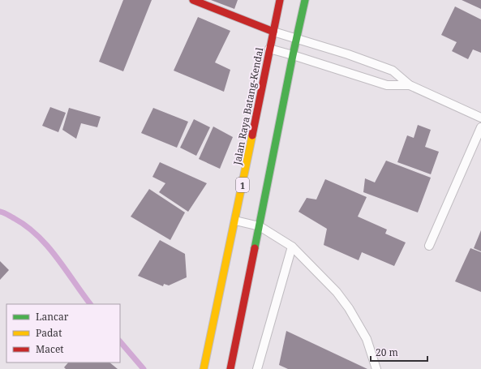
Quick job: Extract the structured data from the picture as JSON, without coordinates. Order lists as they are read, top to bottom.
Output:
{
  "streets": {
    "main road": ["Jalan Raya Batang-Kendal", "1"]
  },
  "legend": ["Lancar", "Padat", "Macet"],
  "scale_bar": "20 m"
}
